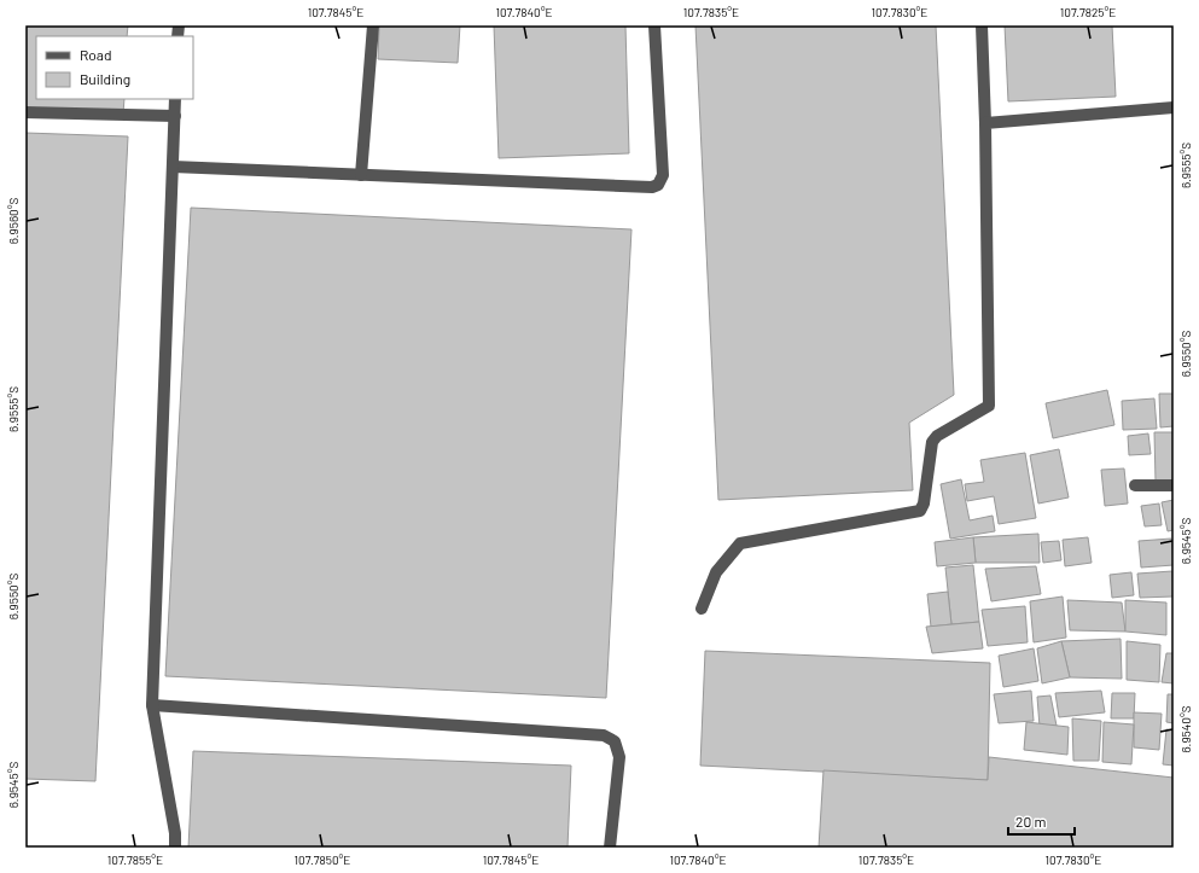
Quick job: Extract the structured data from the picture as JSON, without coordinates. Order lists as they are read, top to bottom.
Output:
{
  "legend": ["Road", "Building"],
  "scale_bar": "20 m",
  "coordinates": [
    "107.7845°E",
    "107.7840°E",
    "107.7835°E",
    "107.7830°E",
    "107.7825°E",
    "6.9555°S",
    "6.9560°S",
    "6.9550°S",
    "6.9545°S",
    "6.9540°S",
    "107.7855°E",
    "107.7850°E"
  ]
}
